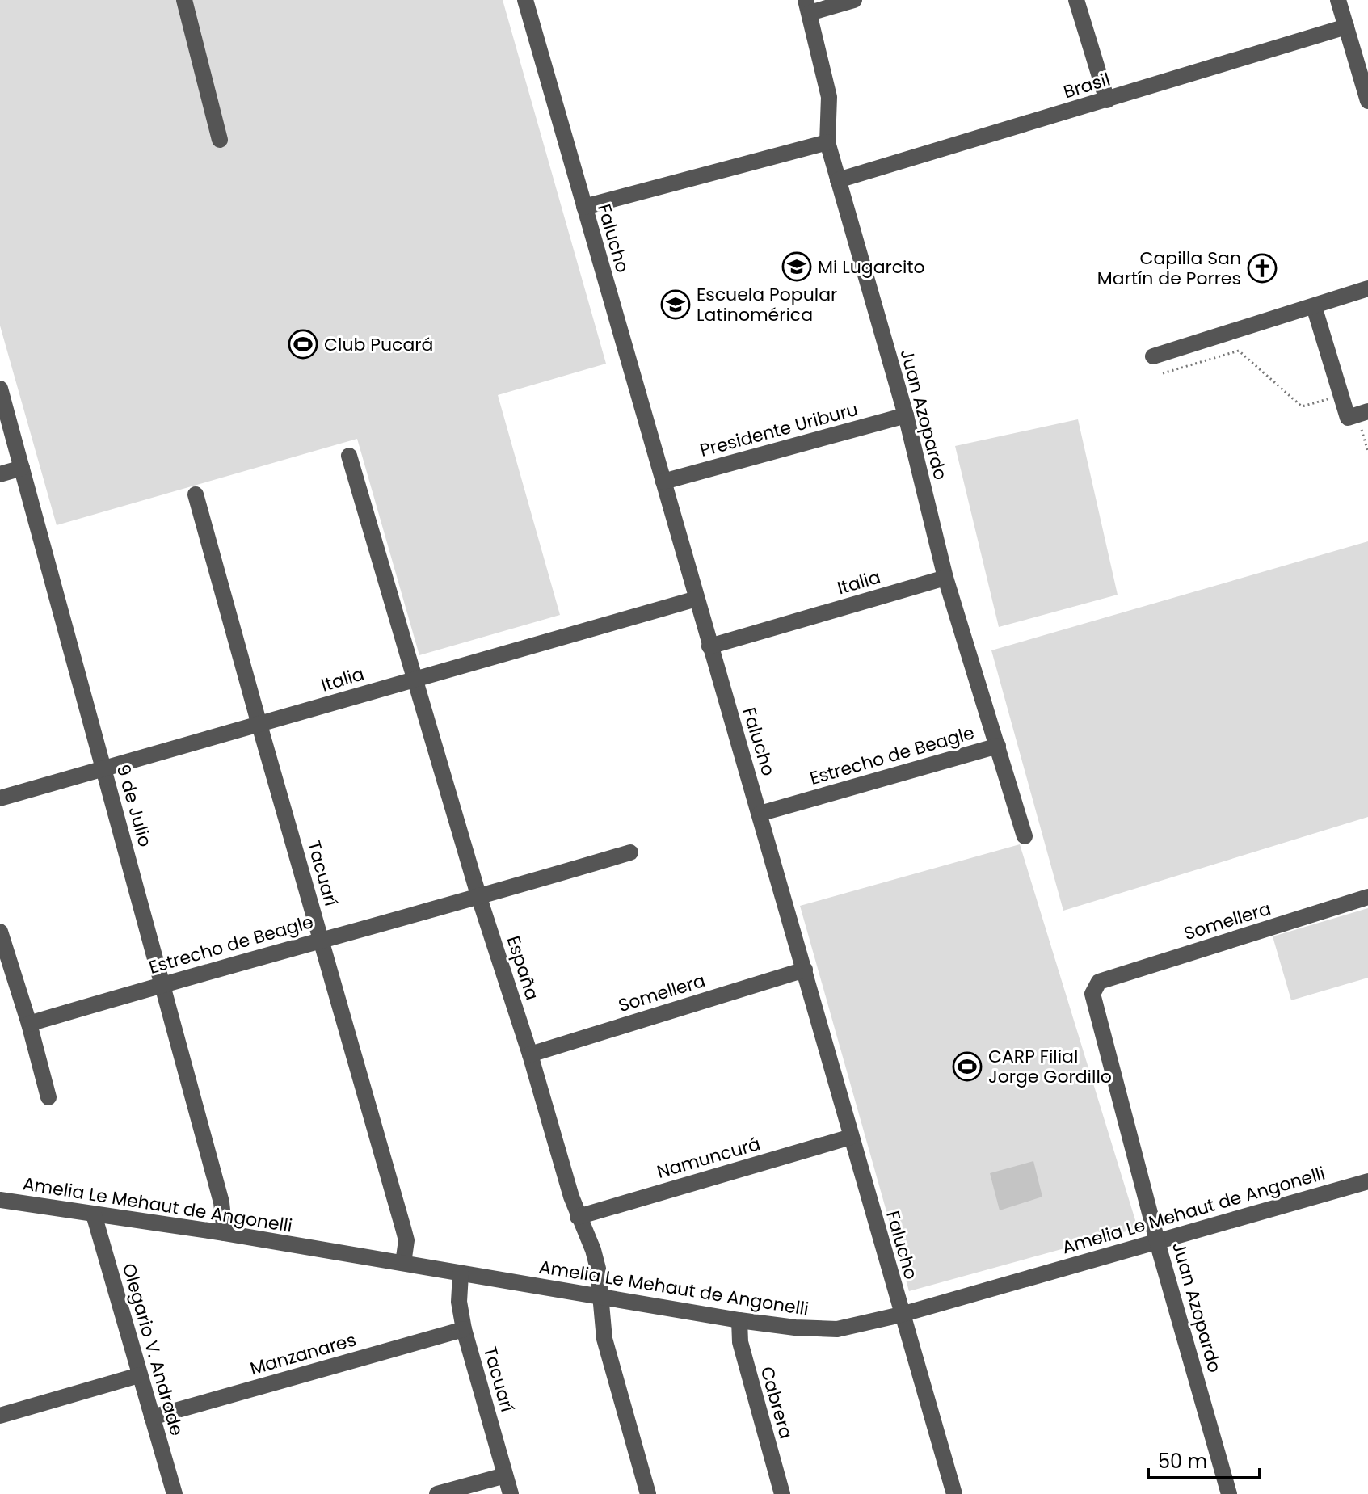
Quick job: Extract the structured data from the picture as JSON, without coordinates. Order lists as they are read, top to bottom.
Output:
{
  "streets": {
    "street": [
      "Brasil",
      "Falucho",
      "Juan Azopardo",
      "Presidente Uriburu",
      "Italia",
      "Estrecho de Beagle",
      "9 de Julio",
      "Tacuarí",
      "Somellera",
      "España",
      "Namuncurá",
      "Amelia Le Mehaut de Angonelli",
      "Olegario V. Andrade",
      "Manzanares",
      "Cabrera"
    ]
  },
  "crossings": [
    ["Brasil", "Juan Azopardo"],
    ["Falucho", "Presidente Uriburu"],
    ["Falucho", "Italia"],
    ["Falucho", "Estrecho de Beagle"],
    ["Falucho", "Somellera"],
    ["Falucho", "Namuncurá"],
    ["Falucho", "Amelia Le Mehaut de Angonelli"],
    ["Juan Azopardo", "Presidente Uriburu"],
    ["Juan Azopardo", "Italia"],
    ["Juan Azopardo", "Estrecho de Beagle"],
    ["Juan Azopardo", "Somellera"],
    ["Juan Azopardo", "Amelia Le Mehaut de Angonelli"],
    ["Italia", "9 de Julio"],
    ["Italia", "Tacuarí"],
    ["Italia", "España"],
    ["Estrecho de Beagle", "9 de Julio"],
    ["Estrecho de Beagle", "Tacuarí"],
    ["Estrecho de Beagle", "España"],
    ["9 de Julio", "Amelia Le Mehaut de Angonelli"],
    ["Tacuarí", "Amelia Le Mehaut de Angonelli"],
    ["Tacuarí", "Manzanares"],
    ["Somellera", "España"],
    ["España", "Namuncurá"],
    ["España", "Amelia Le Mehaut de Angonelli"],
    ["Amelia Le Mehaut de Angonelli", "Olegario V. Andrade"],
    ["Amelia Le Mehaut de Angonelli", "Cabrera"],
    ["Olegario V. Andrade", "Manzanares"]
  ],
  "places": {
    "school or university": ["Mi Lugarcito", "Escuela Popular Latinomérica"],
    "church": ["Capilla San Martín de Porres"],
    "sports": ["Club Pucará", "CARP Filial Jorge Gordillo"]
  },
  "scale_bar": "50 m"
}
